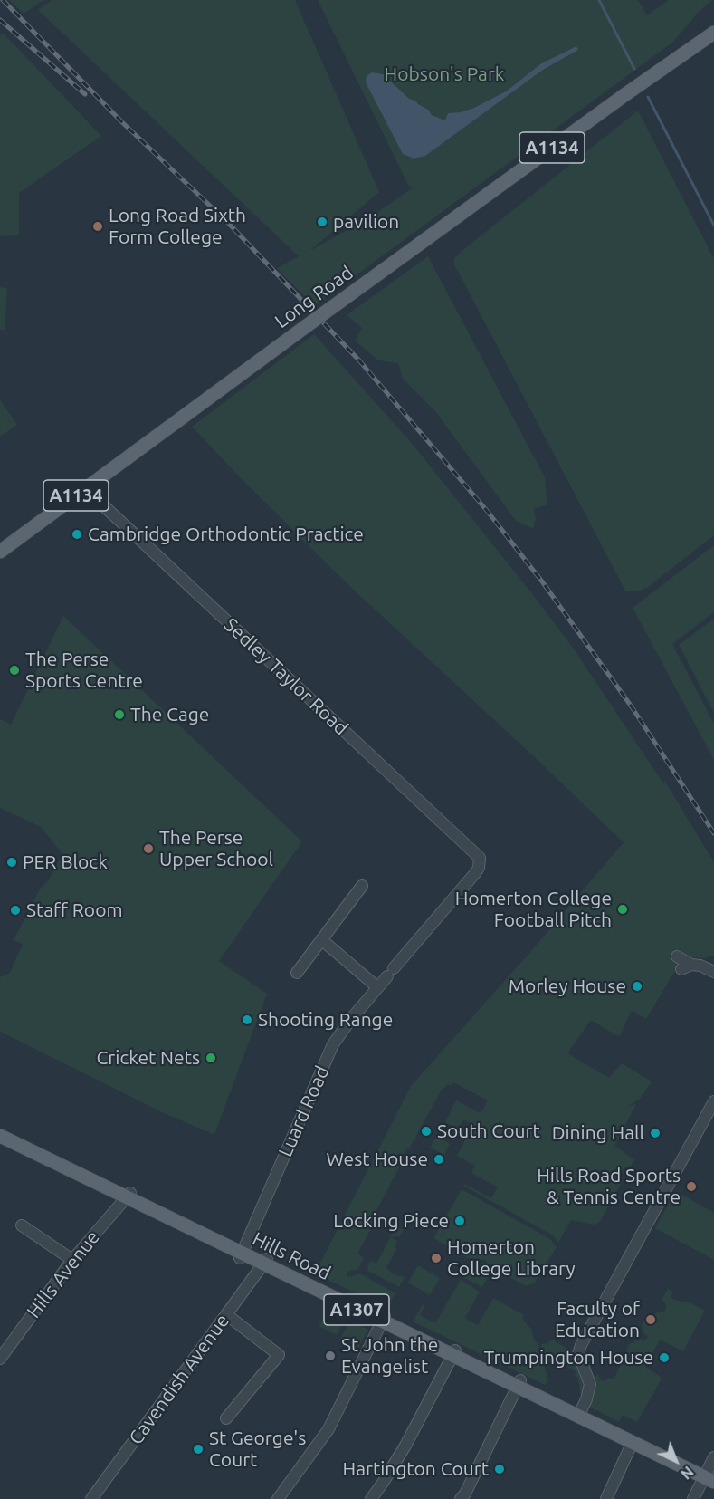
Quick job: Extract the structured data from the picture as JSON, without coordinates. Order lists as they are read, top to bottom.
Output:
{
  "streets": {
    "main road": [
      "A1134",
      "Long Road",
      "Hills Road",
      "A1307"
    ],
    "street": [
      "Sedley Taylor Road",
      "Luard Road",
      "Hills Avenue",
      "Cavendish Avenue"
    ]
  },
  "crossings": [
    ["Long Road", "Sedley Taylor Road"],
    ["Sedley Taylor Road", "Luard Road"],
    ["Luard Road", "Hills Road"],
    ["Hills Road", "Hills Avenue"],
    ["Hills Road", "Cavendish Avenue"]
  ],
  "parks": ["Hobson's Park"],
  "places": [
    "pavilion",
    "Long Road Sixth Form College",
    "Cambridge Orthodontic Practice",
    "The Perse Sports Centre",
    "The Cage",
    "The Perse Upper School",
    "PER Block",
    "Homerton College Football Pitch",
    "Staff Room",
    "Morley House",
    "Shooting Range",
    "Cricket Nets",
    "South Court",
    "Dining Hall",
    "West House",
    "Hills Road Sports & Tennis Centre",
    "Locking Piece",
    "Homerton College Library",
    "Faculty of Education",
    "St John the Evangelist",
    "Trumpington House",
    "St George's Court",
    "Hartington Court"
  ],
  "north": "bottom right"
}
